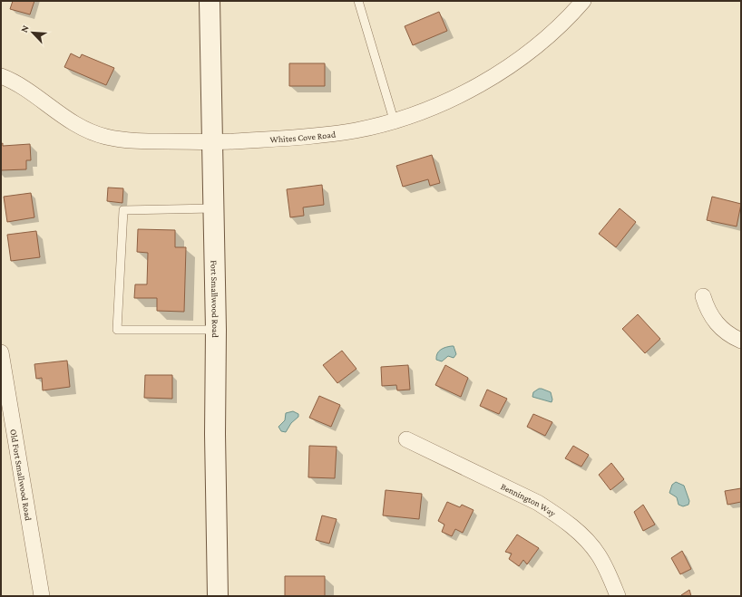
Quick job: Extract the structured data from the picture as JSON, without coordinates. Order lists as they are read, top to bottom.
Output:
{
  "streets": {
    "main road": ["Fort Smallwood Road"],
    "street": ["Whites Cove Road", "Old Fort Smallwood Road", "Bennington Way"]
  },
  "crossings": [
    ["Whites Cove Road", "Fort Smallwood Road"]
  ],
  "north": "top left"
}
